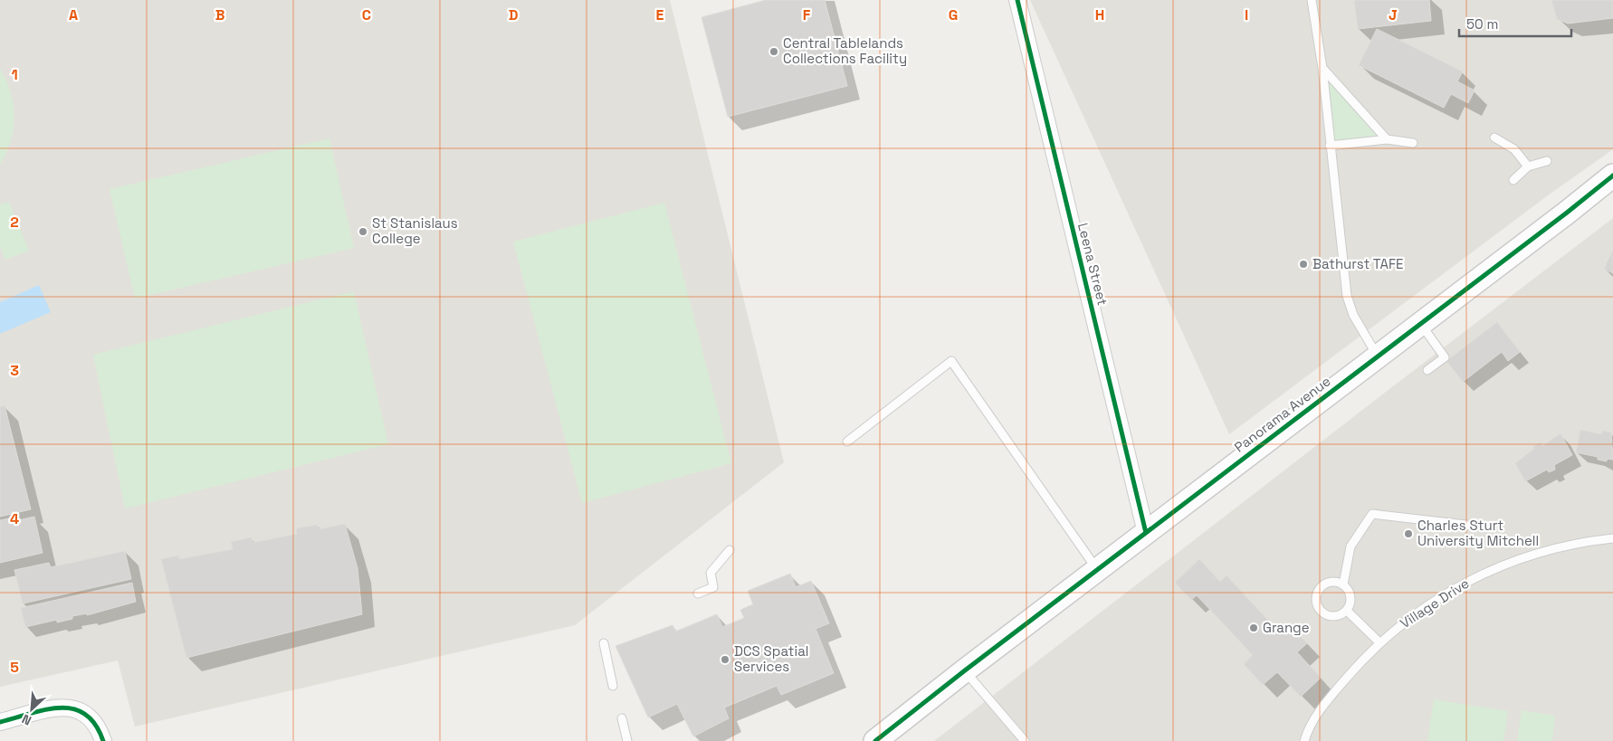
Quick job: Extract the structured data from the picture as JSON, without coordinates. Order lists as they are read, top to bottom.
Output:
{
  "streets": {
    "street": ["Leena Street", "Panorama Avenue"],
    "lane": ["Village Drive"]
  },
  "crossings": [
    ["Leena Street", "Panorama Avenue"]
  ],
  "places": [
    "Central Tablelands Collections Facility",
    "St Stanislaus College",
    "Bathurst TAFE",
    "Charles Sturt University Mitchell",
    "Grange",
    "DCS Spatial Services"
  ],
  "scale_bar": "50 m",
  "north": "bottom left",
  "grid": {
    "columns": [
      "A",
      "B",
      "C",
      "D",
      "E",
      "F",
      "G",
      "H",
      "I",
      "J"
    ],
    "rows": [
      "1",
      "2",
      "3",
      "4",
      "5"
    ]
  }
}
